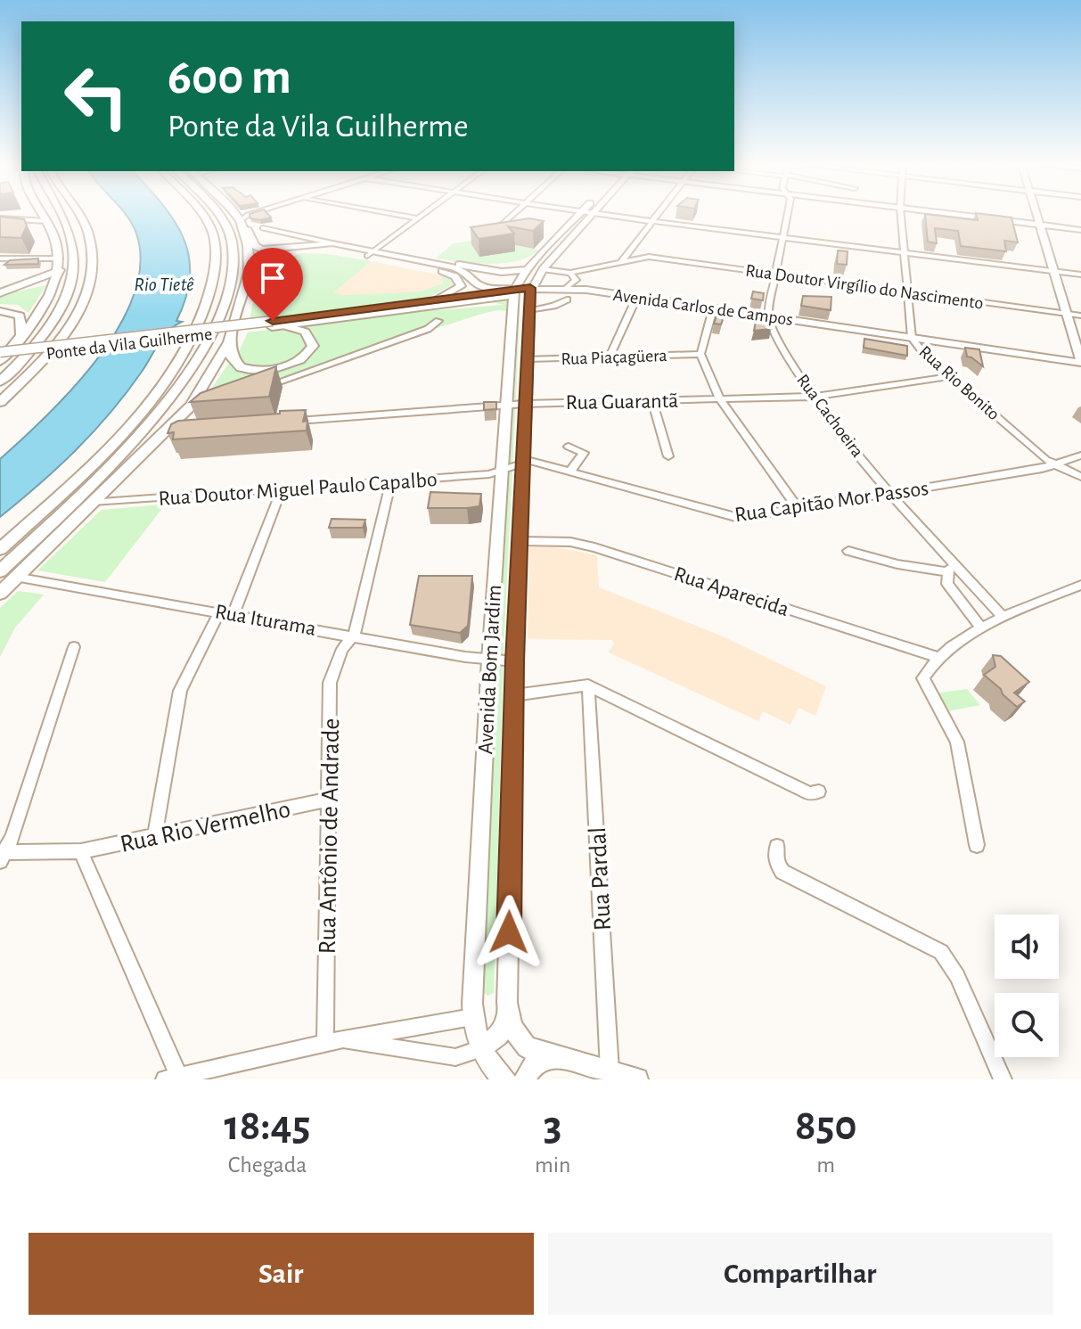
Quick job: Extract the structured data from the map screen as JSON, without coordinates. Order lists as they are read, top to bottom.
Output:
{
  "streets": {
    "main road": ["Avenida Carlos de Campos", "Ponte da Vila Guilherme", "Avenida Bom Jardim"],
    "street": [
      "Rua Doutor Virgílio do Nascimento",
      "Rua Piaçagüera",
      "Rua Rio Bonito",
      "Rua Guarantã",
      "Rua Cachoeira",
      "Rua Doutor Miguel Paulo Capalbo",
      "Rua Capitão Mor Passos",
      "Rua Aparecida",
      "Rua Iturama",
      "Rua Rio Vermelho",
      "Rua Antônio de Andrade",
      "Rua Pardal"
    ]
  },
  "crossings": [
    ["Rua Doutor Virgílio do Nascimento", "Rua Rio Bonito"],
    ["Avenida Carlos de Campos", "Ponte da Vila Guilherme"],
    ["Avenida Carlos de Campos", "Rua Rio Bonito"],
    ["Avenida Carlos de Campos", "Rua Cachoeira"],
    ["Avenida Carlos de Campos", "Avenida Bom Jardim"],
    ["Ponte da Vila Guilherme", "Avenida Bom Jardim"],
    ["Rua Piaçagüera", "Avenida Bom Jardim"],
    ["Rua Rio Bonito", "Rua Guarantã"],
    ["Rua Rio Bonito", "Rua Capitão Mor Passos"],
    ["Rua Guarantã", "Rua Cachoeira"],
    ["Rua Guarantã", "Avenida Bom Jardim"],
    ["Rua Cachoeira", "Rua Capitão Mor Passos"],
    ["Rua Doutor Miguel Paulo Capalbo", "Avenida Bom Jardim"],
    ["Rua Doutor Miguel Paulo Capalbo", "Rua Antônio de Andrade"],
    ["Rua Capitão Mor Passos", "Avenida Bom Jardim"],
    ["Rua Aparecida", "Avenida Bom Jardim"],
    ["Rua Iturama", "Avenida Bom Jardim"],
    ["Rua Iturama", "Rua Antônio de Andrade"],
    ["Rua Rio Vermelho", "Rua Antônio de Andrade"]
  ],
  "water": ["Rio Tietê"],
  "page": {
    "turn": ["600 m", "Ponte da Vila Guilherme"],
    "eta": [
      "18:45",
      "Chegada",
      "3",
      "min",
      "850",
      "m"
    ],
    "buttons": ["Sair", "Compartilhar"]
  }
}
